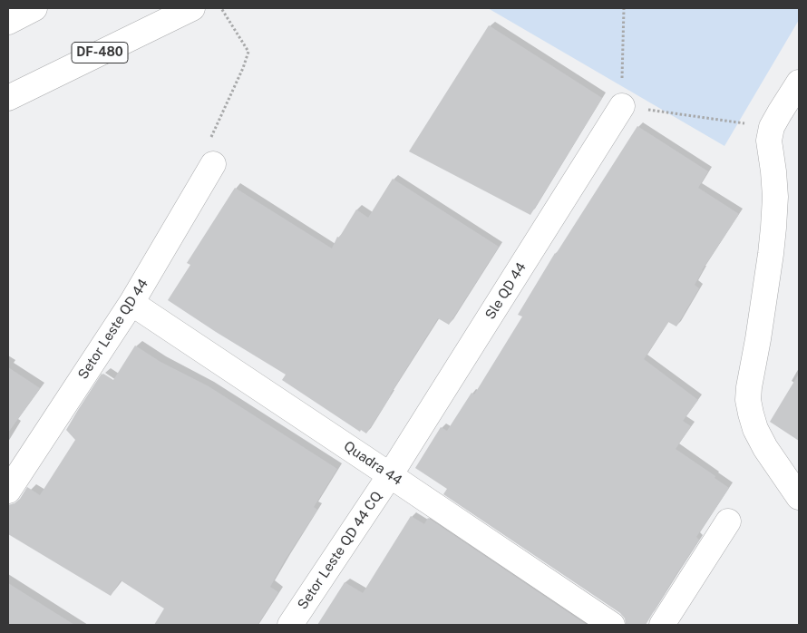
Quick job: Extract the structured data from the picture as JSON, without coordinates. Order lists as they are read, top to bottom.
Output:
{
  "streets": {
    "street": [
      "DF-480",
      "Sle QD 44",
      "Setor Leste QD 44",
      "Quadra 44",
      "Setor Leste QD 44 CQ"
    ]
  },
  "crossings": [
    ["Sle QD 44", "Quadra 44"],
    ["Sle QD 44", "Setor Leste QD 44 CQ"],
    ["Setor Leste QD 44", "Quadra 44"],
    ["Quadra 44", "Setor Leste QD 44 CQ"]
  ]
}
